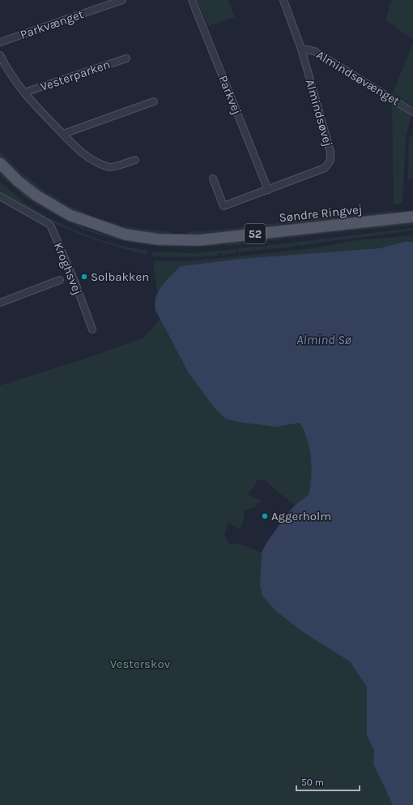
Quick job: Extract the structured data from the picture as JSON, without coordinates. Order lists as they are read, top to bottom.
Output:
{
  "streets": {
    "main road": ["Søndre Ringvej", "52"],
    "street": [
      "Parkvænget",
      "Vesterparken",
      "Almindsøvænget",
      "Parkvej",
      "Almindsøvej",
      "Kroghsvej"
    ]
  },
  "crossings": [
    ["Almindsøvænget", "Almindsøvej"],
    ["Parkvej", "Almindsøvej"]
  ],
  "water": ["Almind Sø"],
  "parks": ["Vesterskov"],
  "places": ["Solbakken", "Aggerholm"],
  "scale_bar": "50 m"
}
